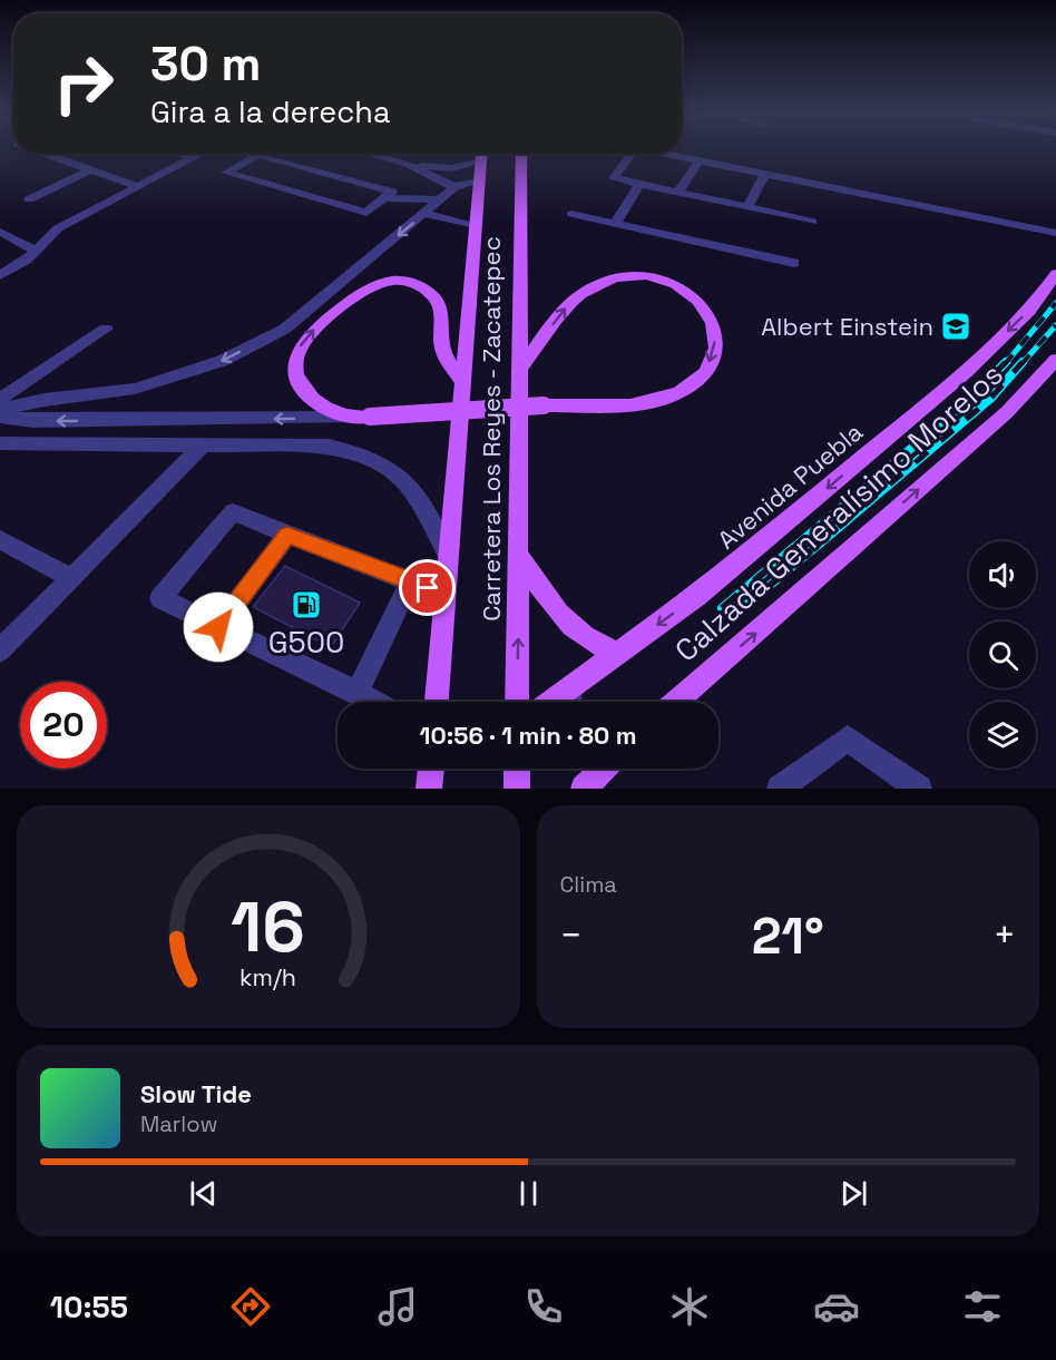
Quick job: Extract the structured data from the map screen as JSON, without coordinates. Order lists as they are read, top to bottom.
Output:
{
  "streets": {
    "main road": ["Carretera Los Reyes - Zacatepec", "Avenida Puebla", "Calzada Generalísimo Morelos"]
  },
  "one_way": ["Avenida Puebla", "Calzada Generalísimo Morelos"],
  "places": {
    "school or university": ["Albert Einstein"],
    "fuel station": ["G500"]
  },
  "page": {
    "turn": ["30 m", "Gira a la derecha"],
    "limit": "20",
    "trip": "10:56 · 1 min · 80 m",
    "tile": "Clima",
    "heat": ["−", "21°", "+"],
    "song": ["Slow Tide", "Marlow"],
    "tabs": "10:55",
    "gauge": ["16", "km/h"]
  }
}
